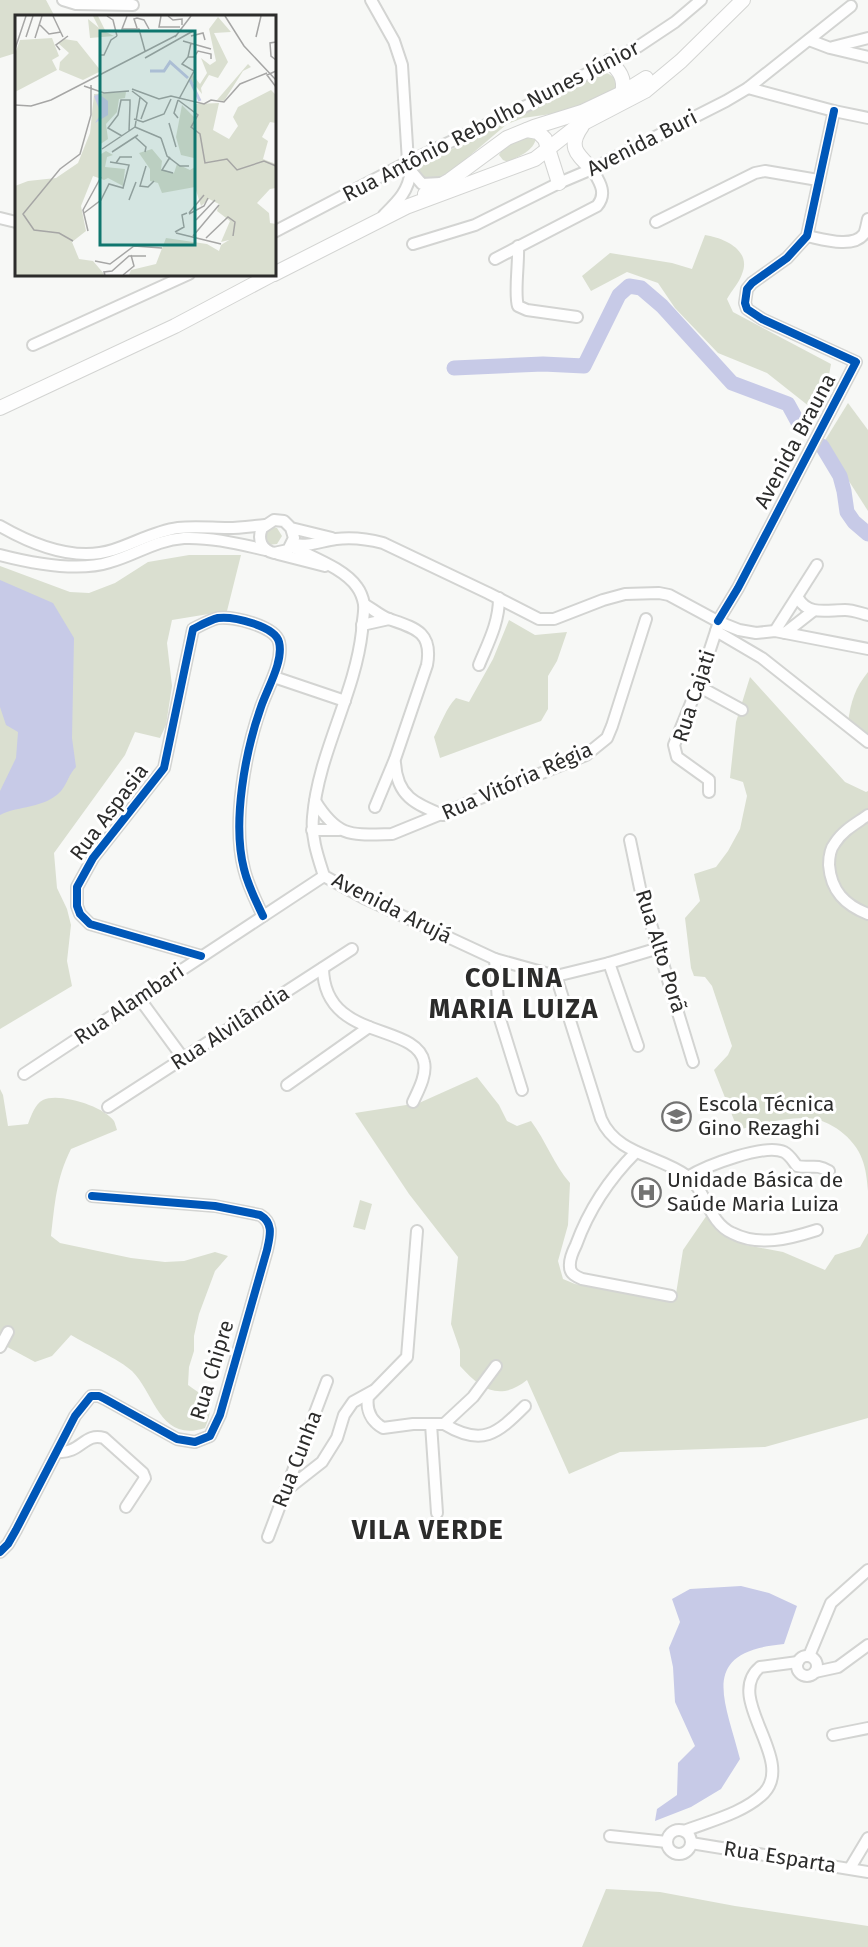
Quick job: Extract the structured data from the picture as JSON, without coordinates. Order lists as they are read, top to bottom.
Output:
{
  "streets": {
    "street": [
      "Rua Antônio Rebolho Nunes Júnior",
      "Avenida Buri",
      "Avenida Brauna",
      "Rua Cajati",
      "Rua Vitória Régia",
      "Rua Aspasia",
      "Avenida Arujá",
      "Rua Alto Porã",
      "Rua Alambari",
      "Rua Alvilândia",
      "Rua Chipre",
      "Rua Cunha",
      "Rua Esparta"
    ]
  },
  "crossings": [
    ["Avenida Brauna", "Rua Cajati"],
    ["Rua Vitória Régia", "Avenida Arujá"],
    ["Rua Aspasia", "Rua Alambari"],
    ["Avenida Arujá", "Rua Alambari"]
  ],
  "districts": ["COLINA MARIA LUIZA", "VILA VERDE"],
  "places": {
    "school or university": ["Escola Técnica Gino Rezaghi"],
    "hospital": ["Unidade Básica de Saúde Maria Luiza"]
  }
}
